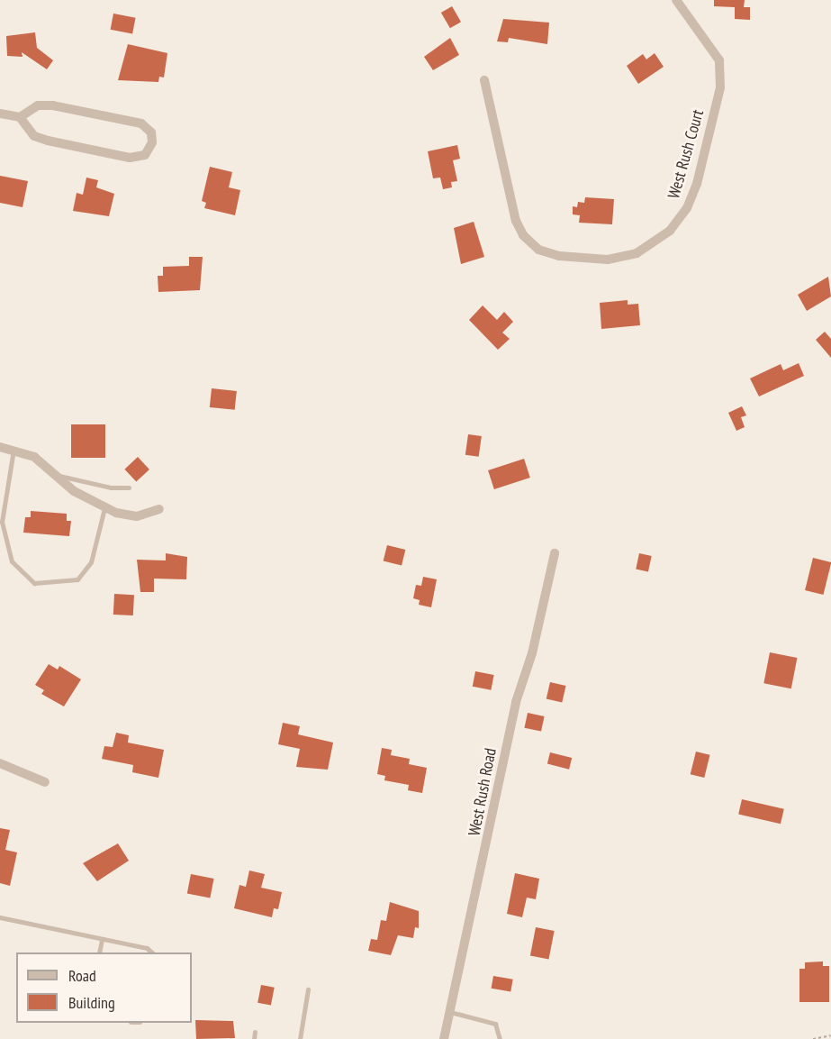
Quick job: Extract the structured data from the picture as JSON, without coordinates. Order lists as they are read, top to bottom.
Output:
{
  "streets": {
    "street": ["West Rush Court", "West Rush Road"]
  },
  "legend": ["Road", "Building"]
}
